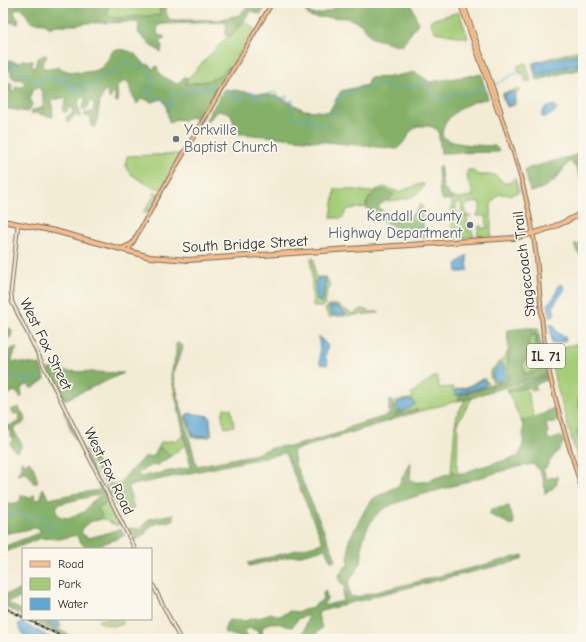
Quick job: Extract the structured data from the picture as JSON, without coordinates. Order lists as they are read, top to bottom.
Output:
{
  "streets": {
    "highway": ["South Bridge Street"],
    "main road": ["Stagecoach Trail", "IL 71"],
    "street": ["West Fox Street", "West Fox Road"]
  },
  "crossings": [
    ["South Bridge Street", "Stagecoach Trail"],
    ["South Bridge Street", "West Fox Street"],
    ["West Fox Street", "West Fox Road"]
  ],
  "places": ["Yorkville Baptist Church", "Kendall County Highway Department"],
  "legend": ["Road", "Park", "Water"]
}
